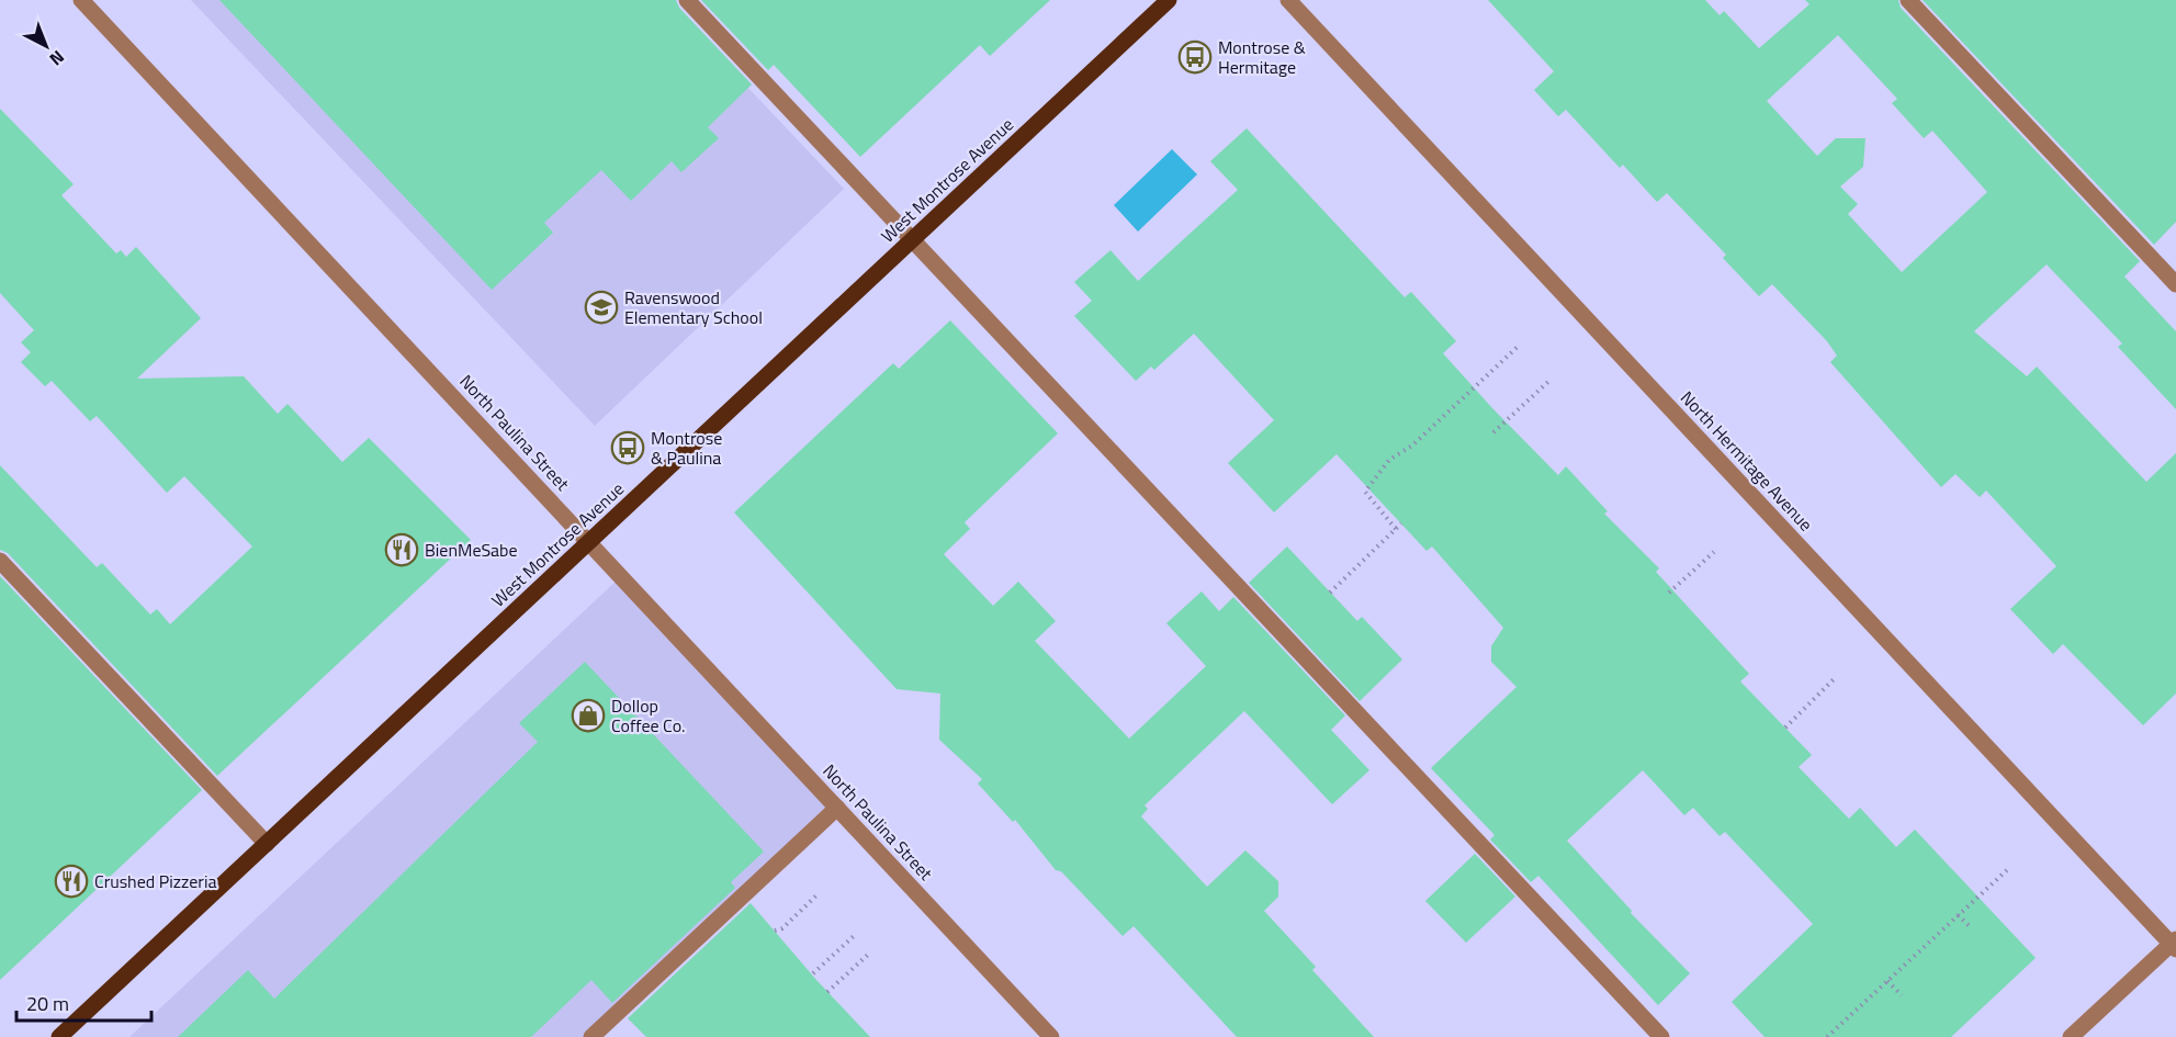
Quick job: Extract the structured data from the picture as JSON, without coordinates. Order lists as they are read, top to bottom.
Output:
{
  "streets": {
    "main road": ["West Montrose Avenue"],
    "street": ["North Paulina Street", "North Hermitage Avenue"]
  },
  "crossings": [
    ["West Montrose Avenue", "North Paulina Street"]
  ],
  "places": {
    "bus stop": ["Montrose & Hermitage", "Montrose & Paulina"],
    "school or university": ["Ravenswood Elementary School"],
    "restaurant": ["BienMeSabe", "Crushed Pizzeria"],
    "shop": ["Dollop Coffee Co."]
  },
  "scale_bar": "20 m",
  "north": "bottom right"
}
